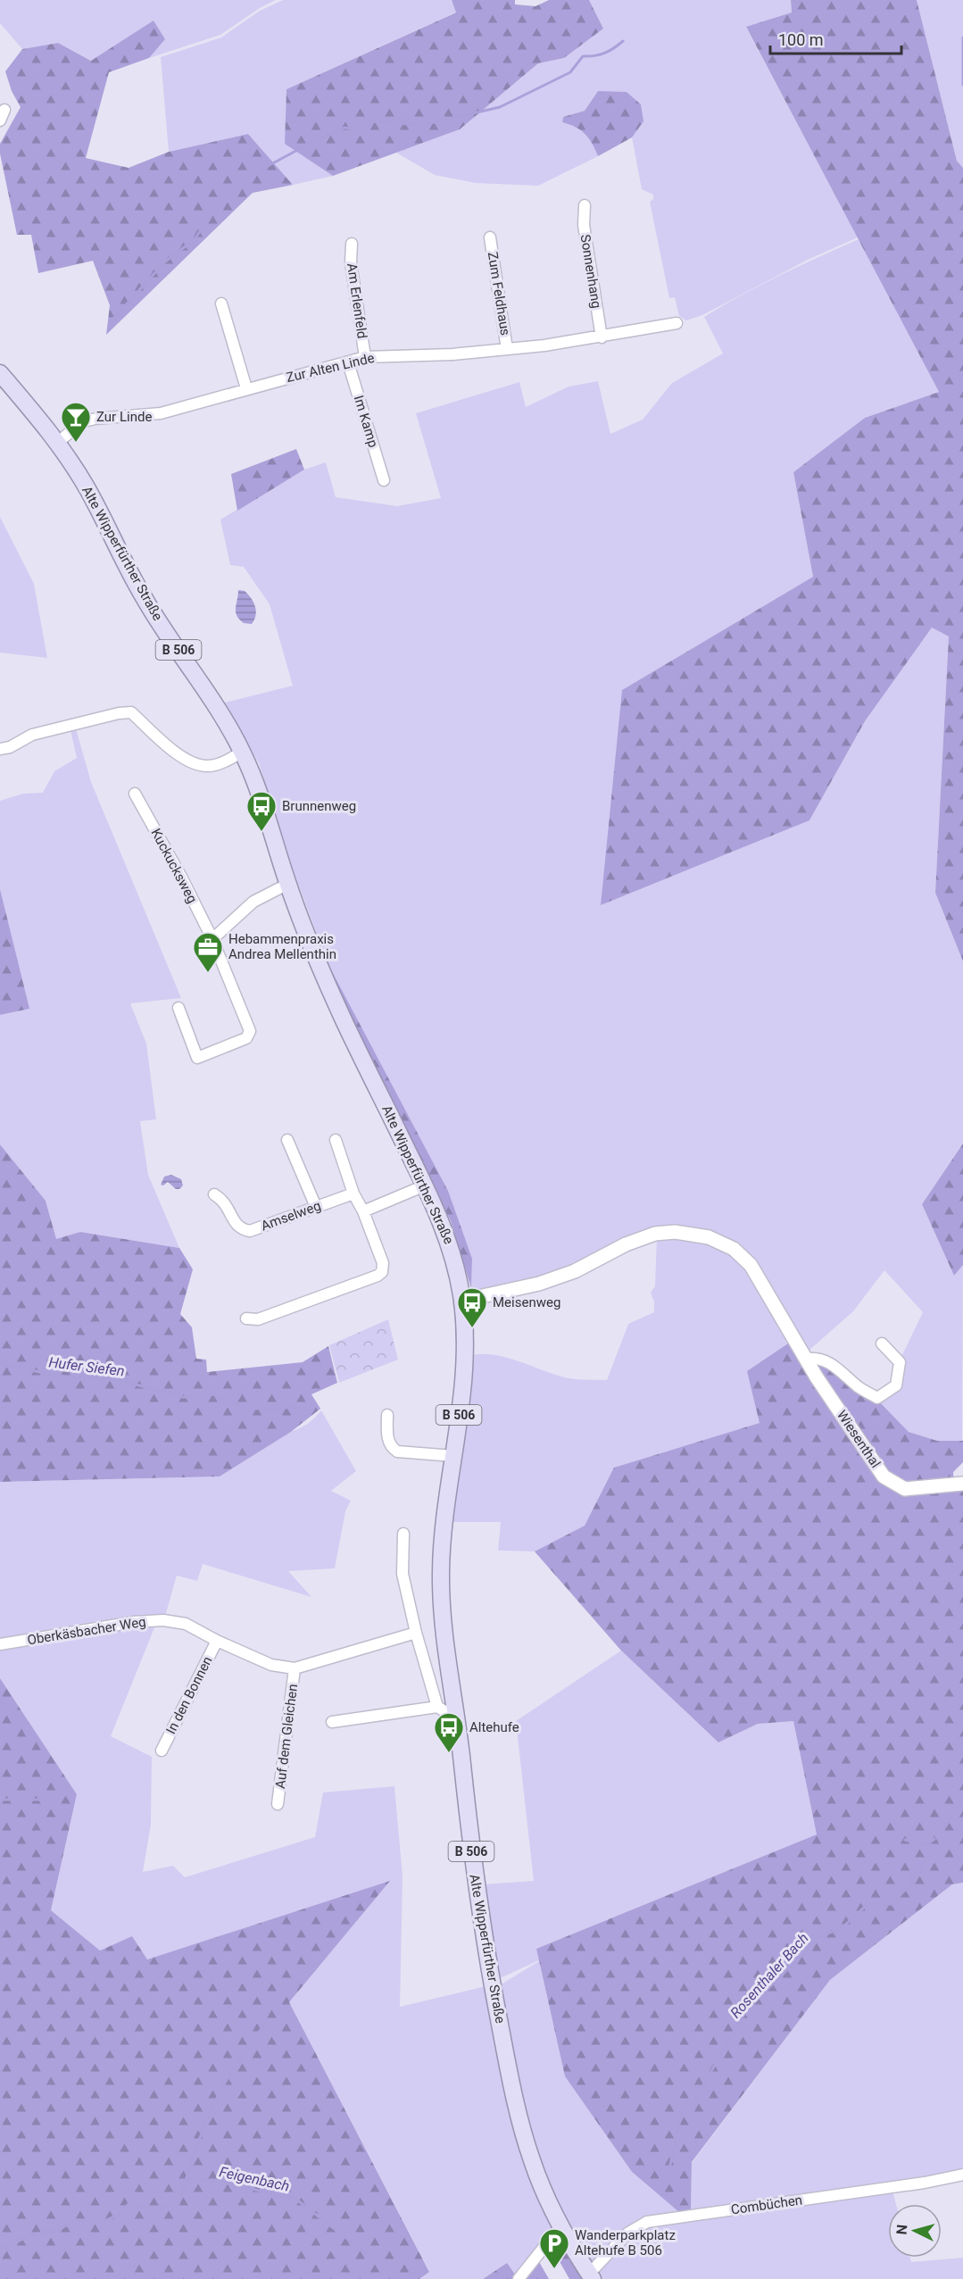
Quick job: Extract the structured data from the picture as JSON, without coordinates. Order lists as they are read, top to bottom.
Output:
{
  "streets": {
    "main road": ["Alte Wipperfürther Straße", "B 506"],
    "street": [
      "Sonnenhang",
      "Zum Feldhaus",
      "Am Erlenfeld",
      "Zur Alten Linde",
      "Im Kamp",
      "Kuckucksweg",
      "Amselweg",
      "Wiesenthal",
      "Oberkäsbacher Weg",
      "In den Bonnen",
      "Auf dem Gleichen",
      "Combüchen"
    ]
  },
  "crossings": [
    ["Sonnenhang", "Zur Alten Linde"],
    ["Zum Feldhaus", "Zur Alten Linde"],
    ["Am Erlenfeld", "Zur Alten Linde"],
    ["Zur Alten Linde", "Im Kamp"],
    ["Zur Alten Linde", "Alte Wipperfürther Straße"],
    ["Alte Wipperfürther Straße", "B 506"],
    ["Alte Wipperfürther Straße", "Wiesenthal"],
    ["B 506", "Combüchen"],
    ["Oberkäsbacher Weg", "In den Bonnen"],
    ["Oberkäsbacher Weg", "Auf dem Gleichen"]
  ],
  "water": ["Hufer Siefen", "Rosenthaler Bach", "Feigenbach"],
  "places": {
    "bar": ["Zur Linde"],
    "bus stop": ["Brunnenweg", "Meisenweg", "Altehufe"],
    "office": ["Hebammenpraxis Andrea Mellenthin"],
    "parking": ["Wanderparkplatz Altehufe B 506"]
  },
  "scale_bar": "100 m",
  "north": "left"
}
